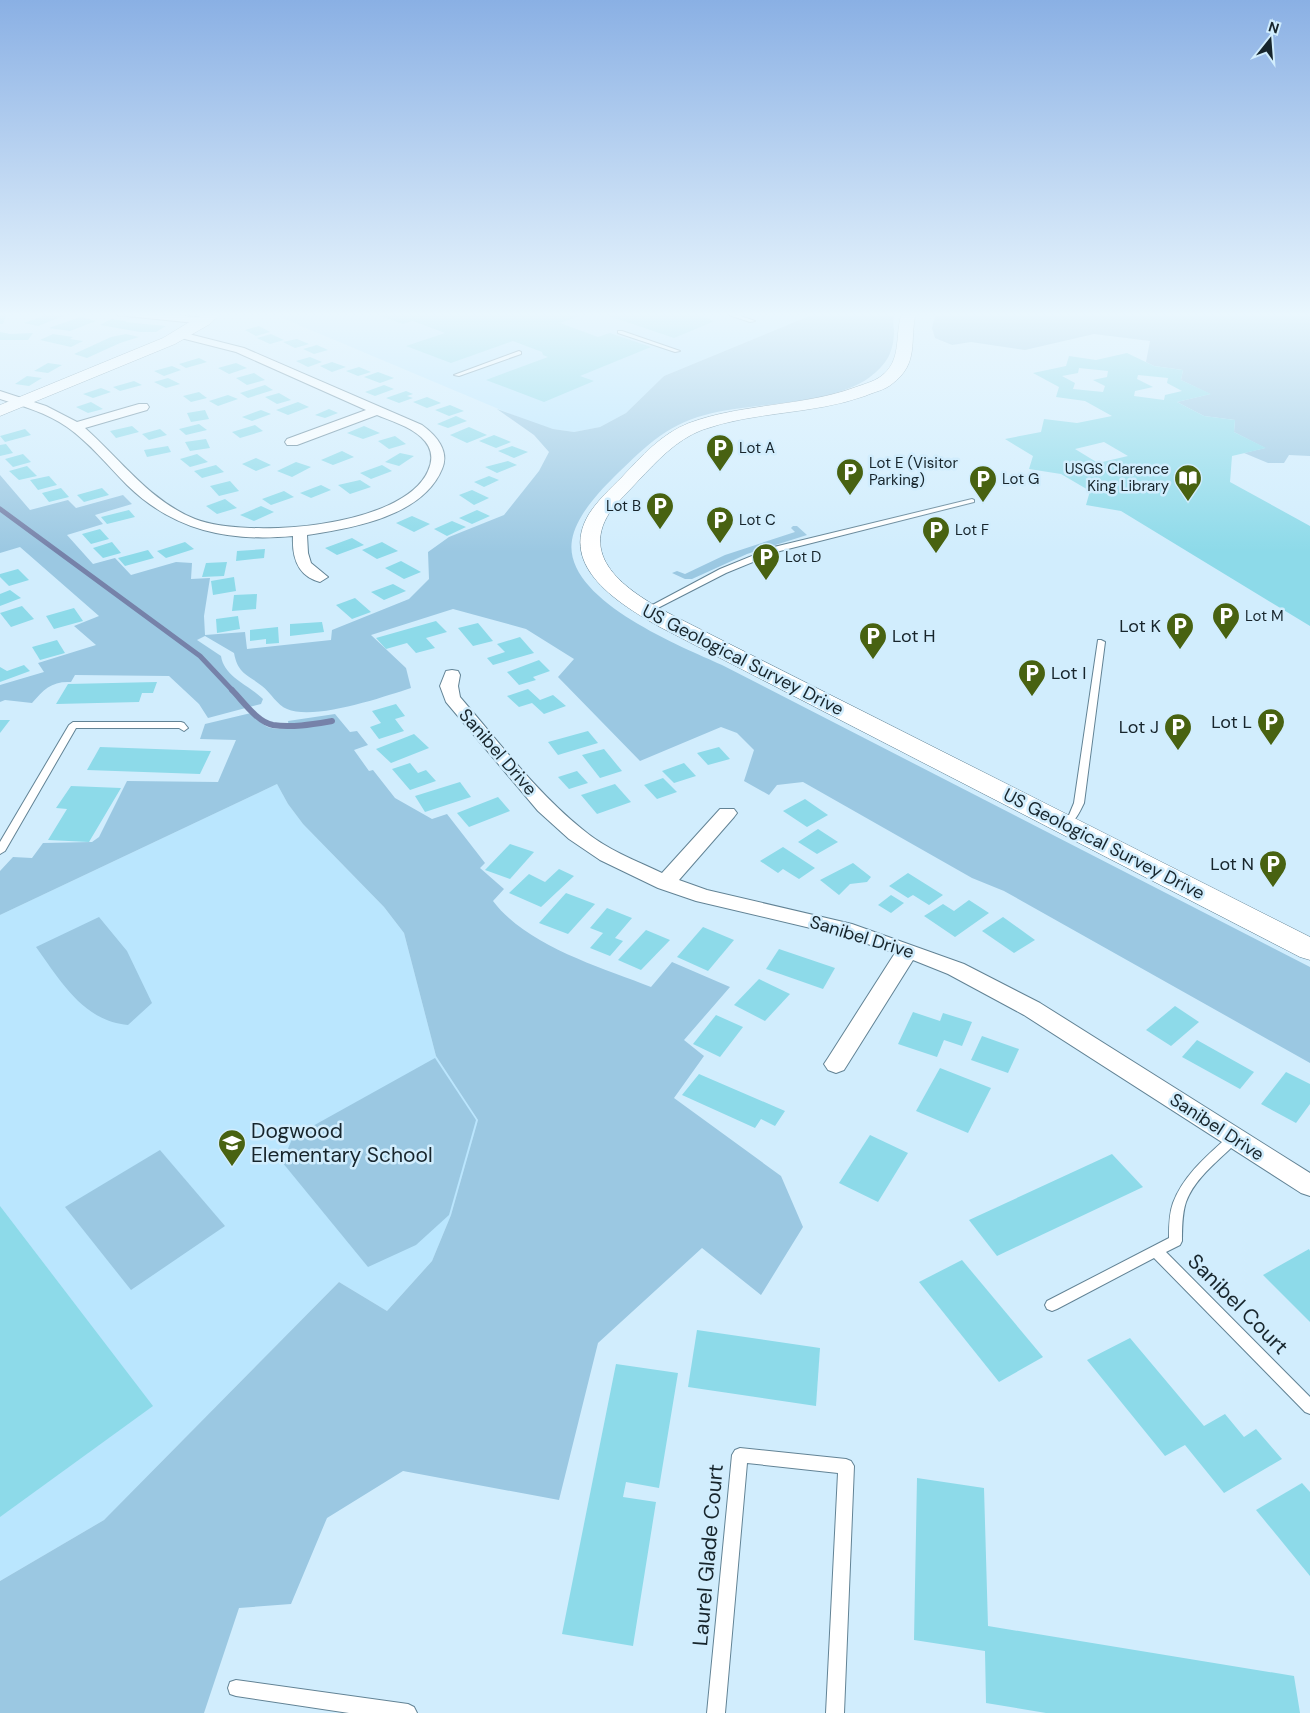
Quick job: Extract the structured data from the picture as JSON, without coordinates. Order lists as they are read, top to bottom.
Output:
{
  "streets": {
    "street": ["US Geological Survey Drive", "Sanibel Drive"],
    "lane": ["Sanibel Court", "Laurel Glade Court"]
  },
  "crossings": [
    ["Sanibel Drive", "Sanibel Court"]
  ],
  "places": {
    "parking": [
      "Lot A",
      "Lot E (Visitor Parking)",
      "Lot G",
      "Lot B",
      "Lot C",
      "Lot F",
      "Lot D",
      "Lot M",
      "Lot K",
      "Lot H",
      "Lot I",
      "Lot L",
      "Lot J",
      "Lot N"
    ],
    "library": ["USGS Clarence King Library"],
    "school or university": ["Dogwood Elementary School"]
  },
  "north": "top"
}
